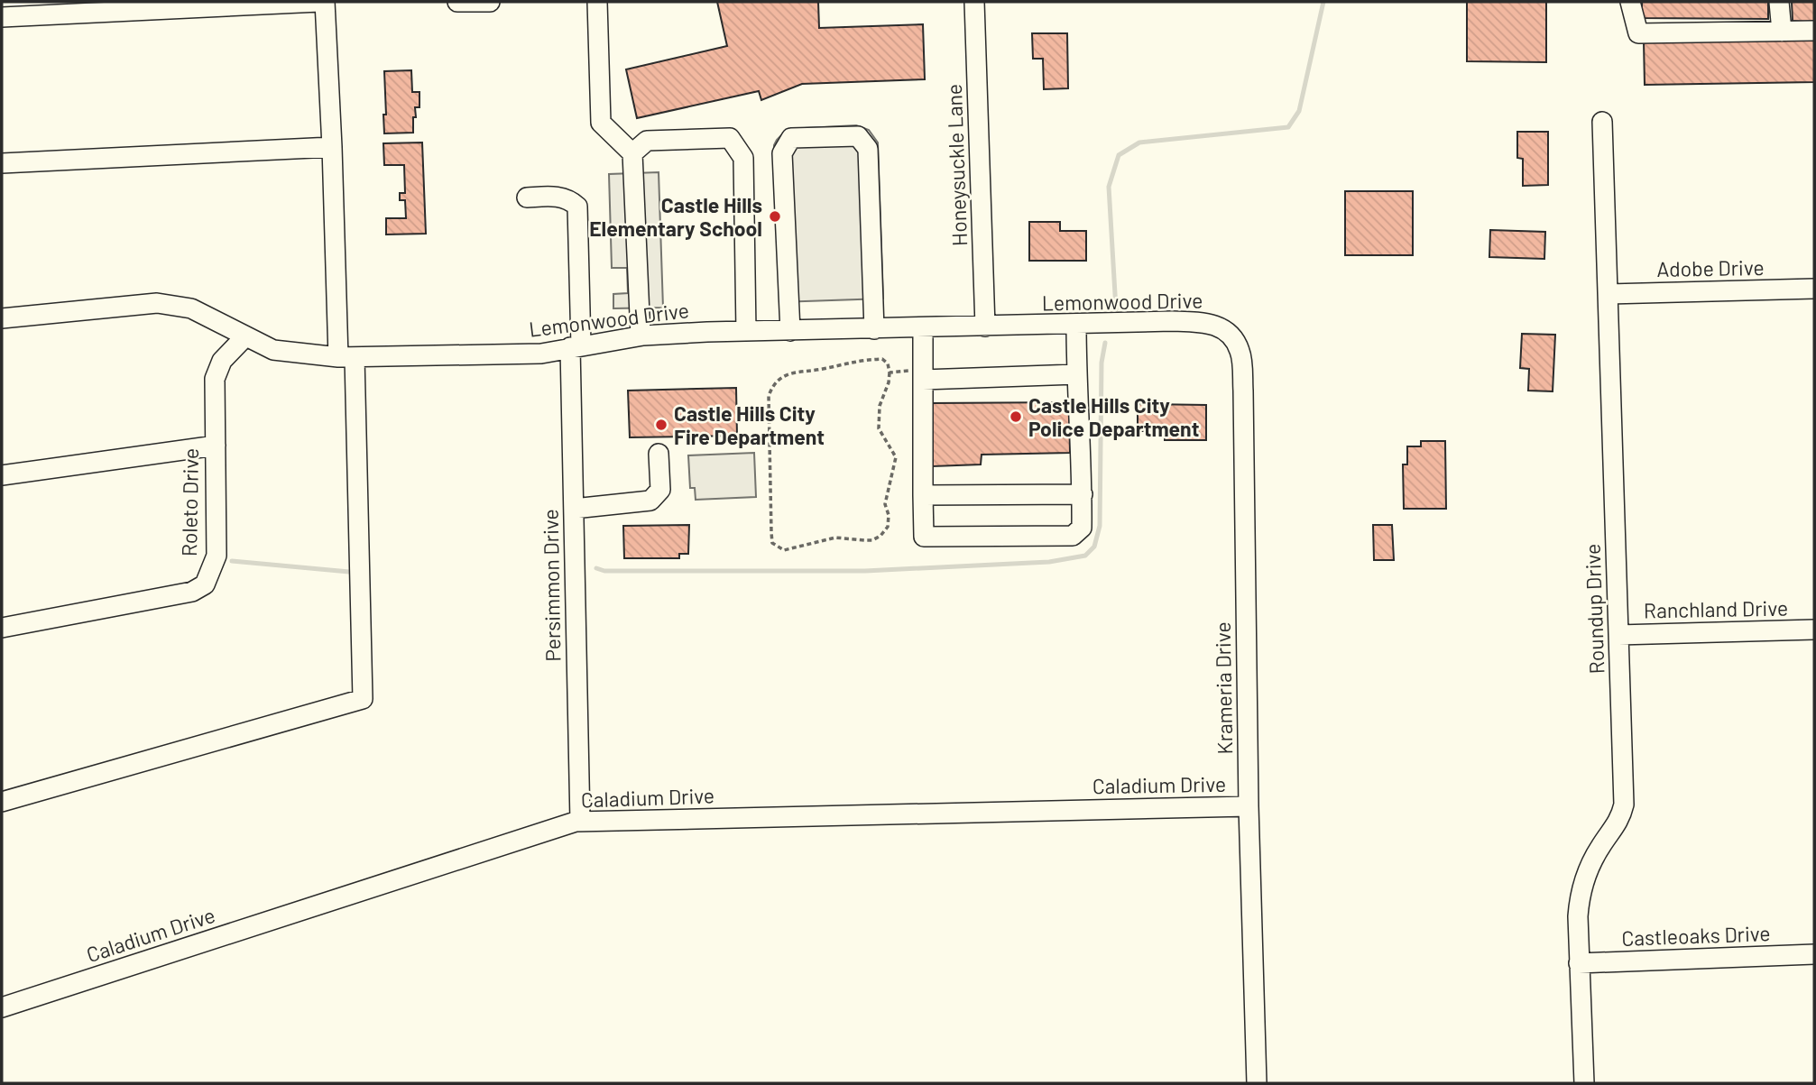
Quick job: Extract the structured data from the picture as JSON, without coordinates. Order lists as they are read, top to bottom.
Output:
{
  "streets": {
    "street": [
      "Honeysuckle Lane",
      "Adobe Drive",
      "Lemonwood Drive",
      "Roleto Drive",
      "Persimmon Drive",
      "Roundup Drive",
      "Ranchland Drive",
      "Krameria Drive",
      "Caladium Drive",
      "Castleoaks Drive"
    ]
  },
  "crossings": [
    ["Honeysuckle Lane", "Lemonwood Drive"],
    ["Adobe Drive", "Roundup Drive"],
    ["Lemonwood Drive", "Roleto Drive"],
    ["Lemonwood Drive", "Persimmon Drive"],
    ["Lemonwood Drive", "Krameria Drive"],
    ["Persimmon Drive", "Caladium Drive"],
    ["Roundup Drive", "Ranchland Drive"],
    ["Roundup Drive", "Castleoaks Drive"],
    ["Krameria Drive", "Caladium Drive"]
  ],
  "places": ["Castle Hills Elementary School", "Castle Hills City Police Department", "Castle Hills City Fire Department"]
}
